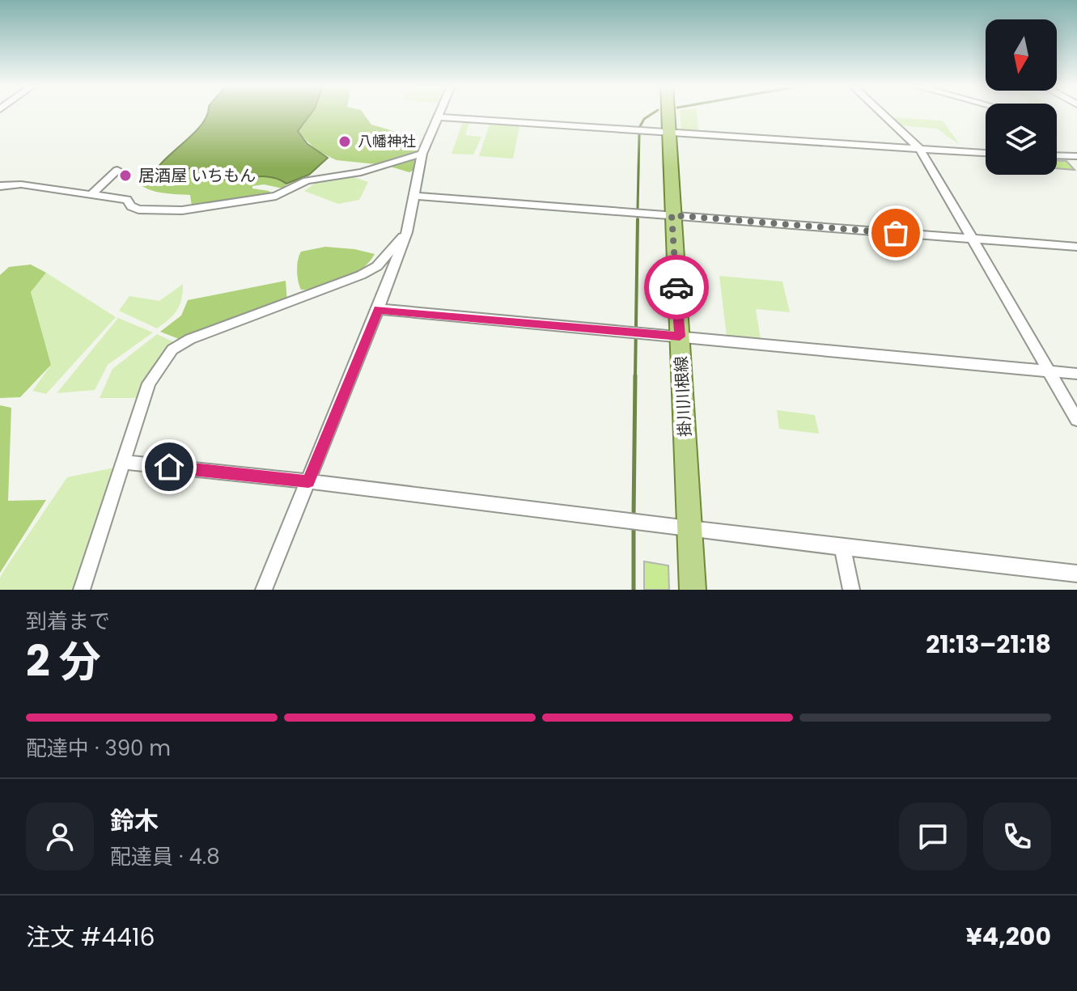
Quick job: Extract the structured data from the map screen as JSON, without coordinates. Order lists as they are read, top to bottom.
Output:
{
  "streets": {
    "main road": ["掛川川根線"]
  },
  "places": ["八幡神社", "居酒屋 いちもん"],
  "north": "bottom",
  "page": {
    "heading": ["2 分", "到着まで", "21:13–21:18"],
    "panel": [
      "鈴木",
      "配達員 · 4.8",
      "注文 #4416",
      "¥4,200"
    ],
    "bar": "配達中 · 390 m"
  }
}
